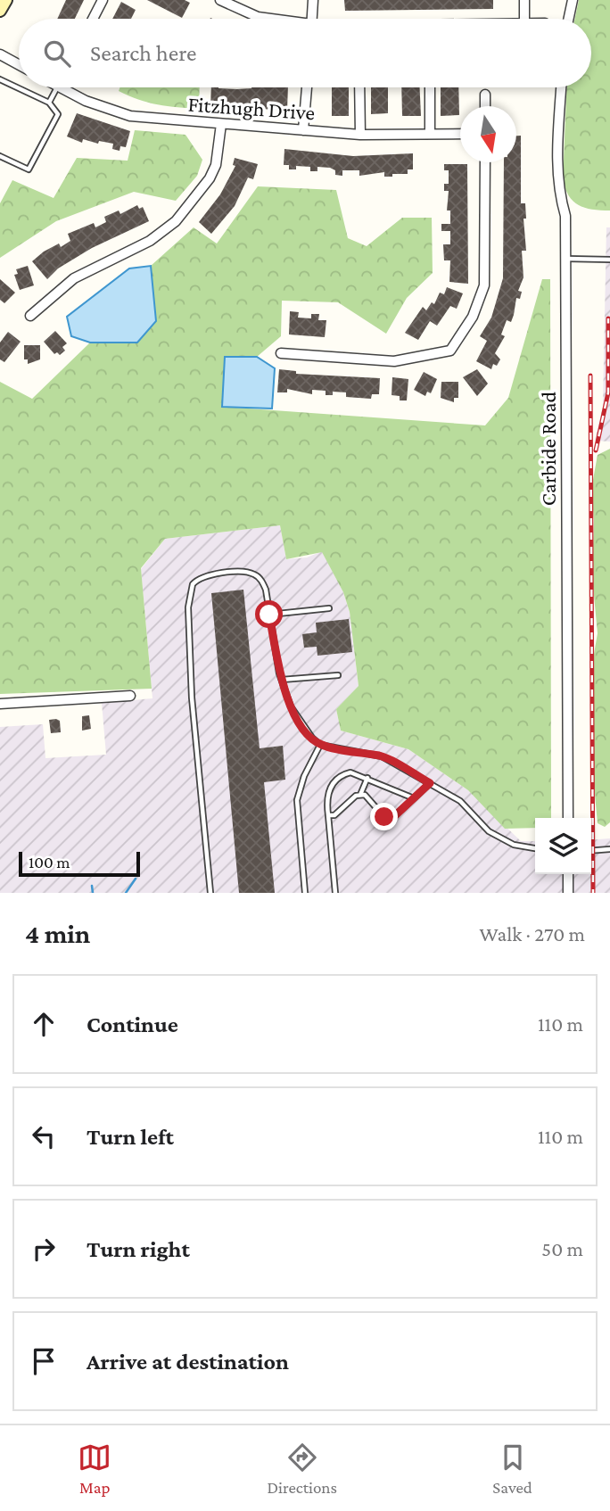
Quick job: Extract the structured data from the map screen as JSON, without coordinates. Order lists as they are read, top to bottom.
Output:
{
  "streets": {
    "street": ["Fitzhugh Drive", "Carbide Road"]
  },
  "scale_bar": "100 m",
  "north": "bottom",
  "page": {
    "search": "Search here",
    "scale": "100 m",
    "heading": ["4 min", "Walk · 270 m"],
    "list": [
      ["Continue", "110 m"],
      ["Turn left", "110 m"],
      ["Turn right", "50 m"],
      "Arrive at destination"
    ],
    "nav": ["Map", "Directions", "Saved"]
  }
}
